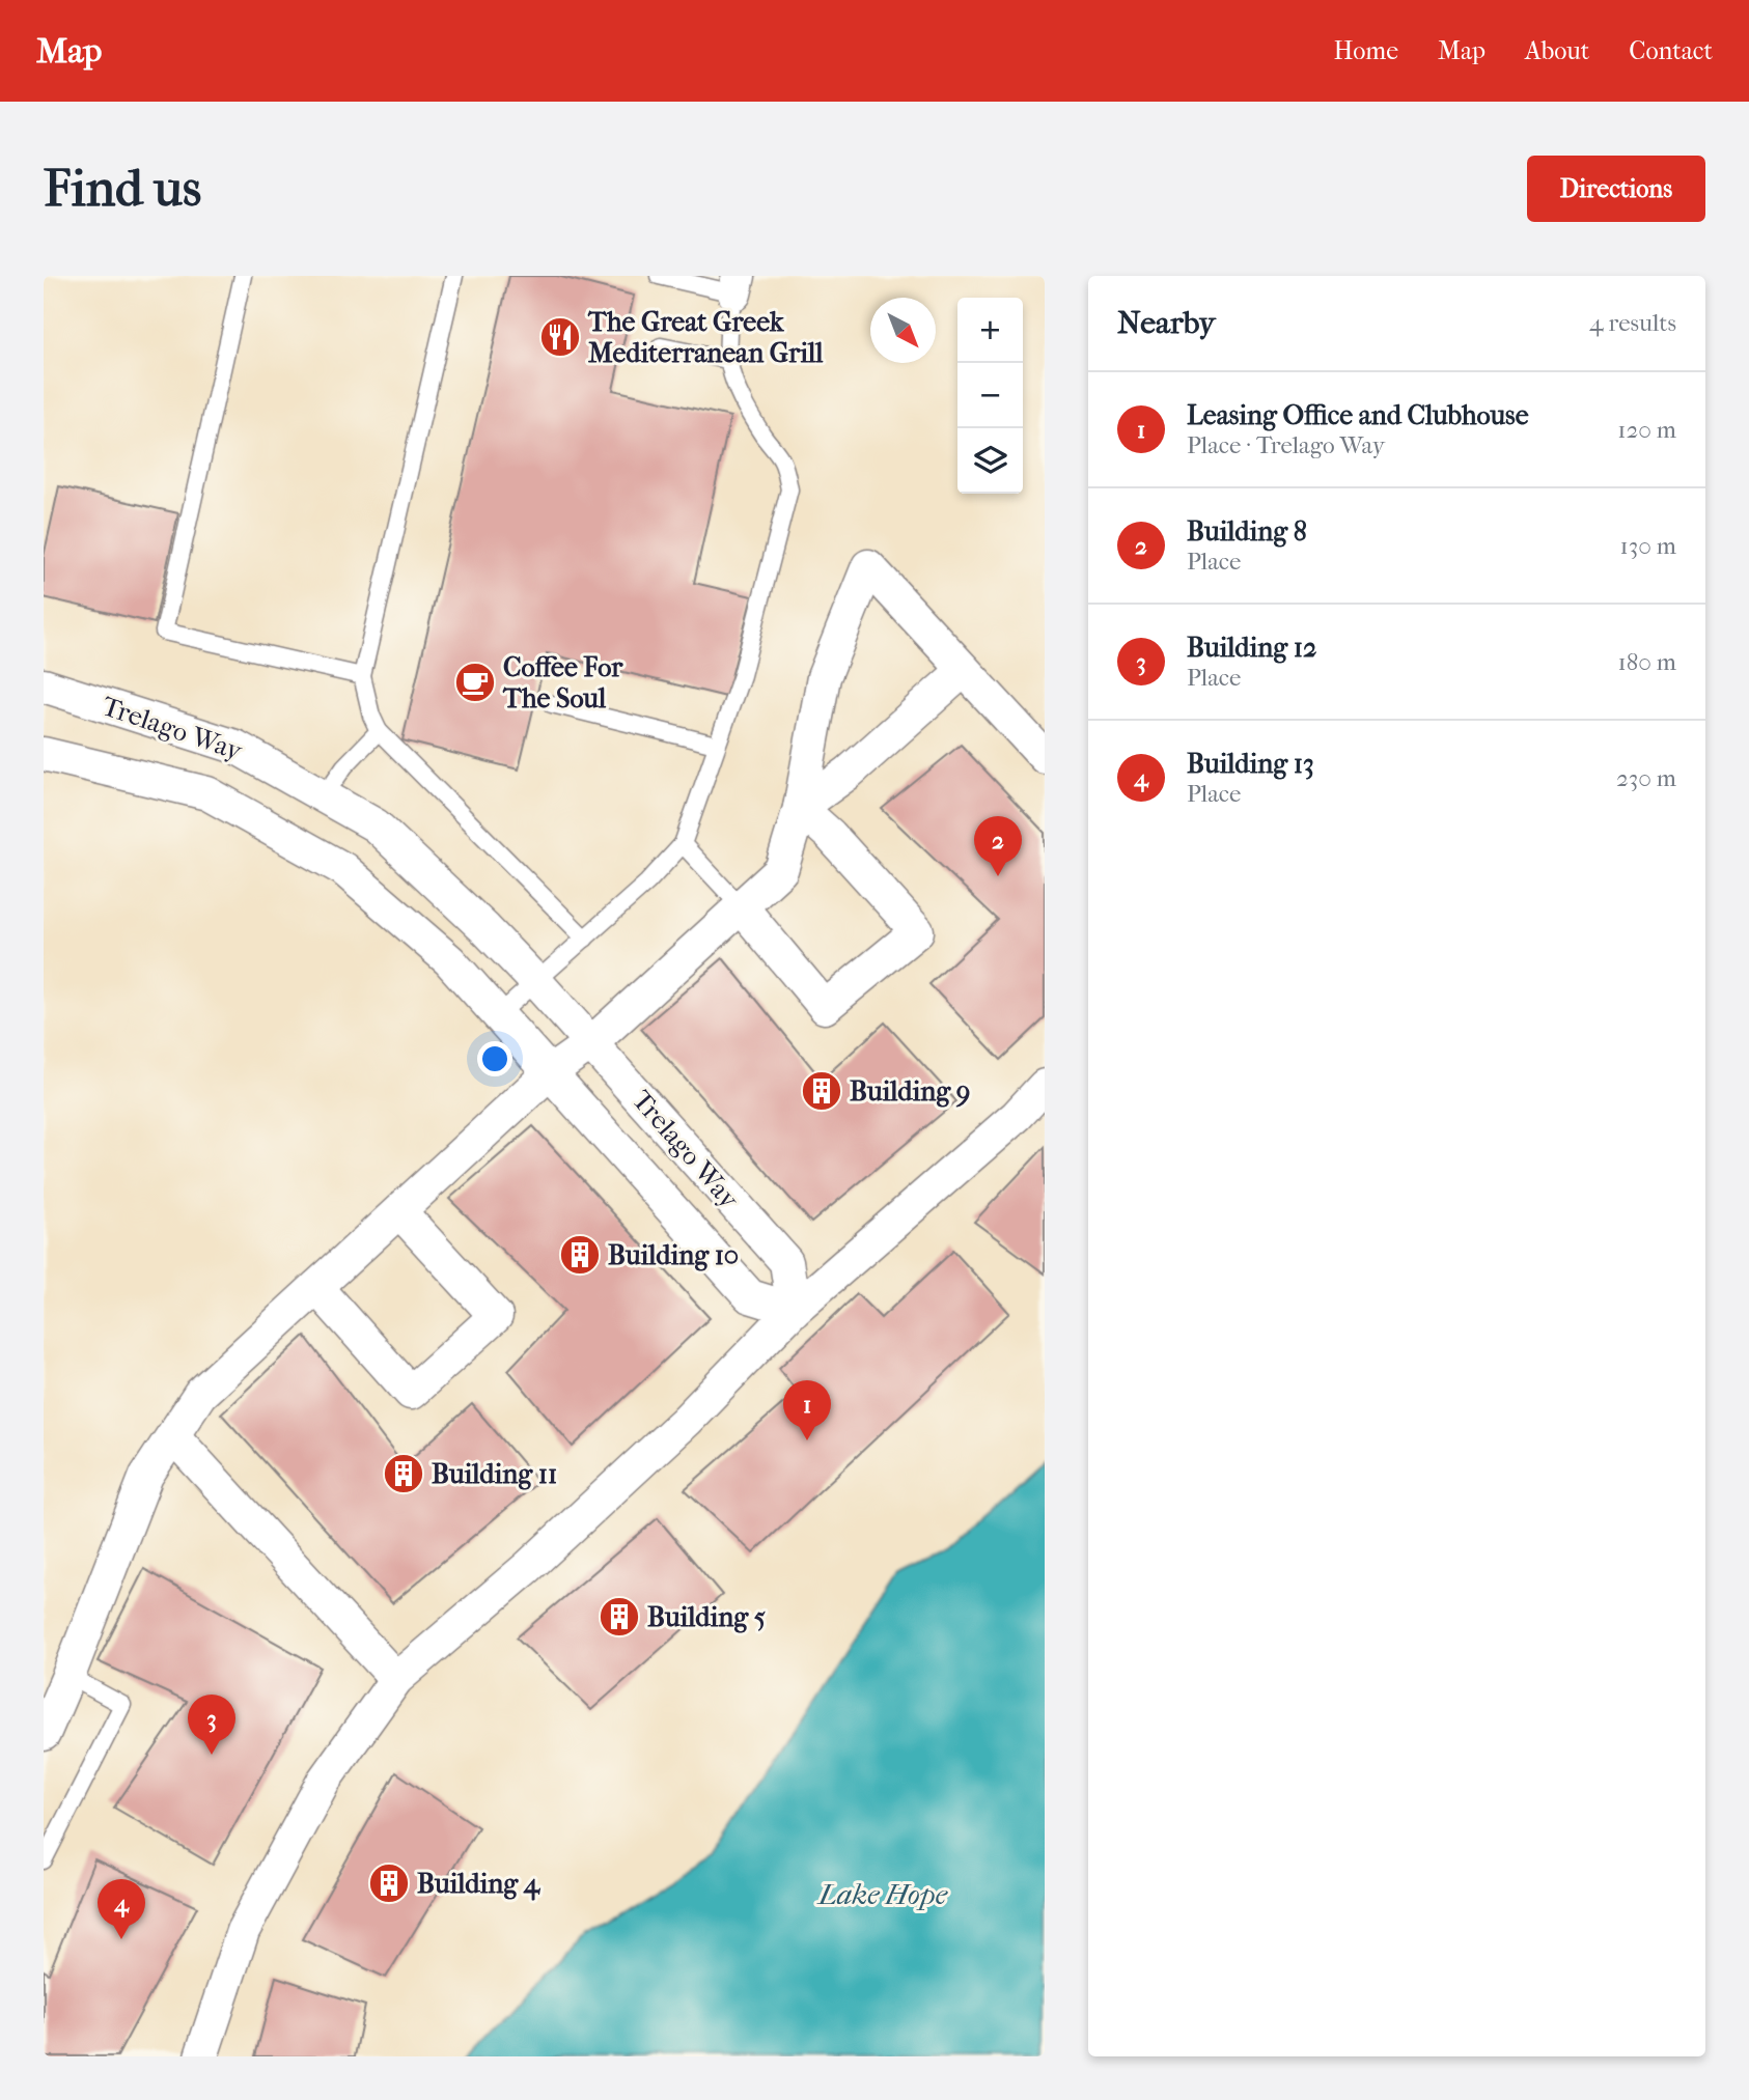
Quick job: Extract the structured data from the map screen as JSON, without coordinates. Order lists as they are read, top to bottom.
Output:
{
  "streets": {
    "street": ["Trelago Way"]
  },
  "water": ["Lake Hope"],
  "places": {
    "restaurant": ["The Great Greek Mediterranean Grill"],
    "cafe": ["Coffee For The Soul"],
    "building": [
      "Building 9",
      "Building 10",
      "Building 11",
      "Building 5",
      "Building 4"
    ]
  },
  "north": "bottom right",
  "page": {
    "header": "Map",
    "nav": [
      "Home",
      "Map",
      "About",
      "Contact"
    ],
    "buttons": "Directions",
    "title": "Find us",
    "heading": ["Nearby", "4 results"],
    "map_buttons": ["+", "−"],
    "list": [
      {
        "mark": "1",
        "name": "Leasing Office and Clubhouse",
        "note": "Place · Trelago Way",
        "value": "120 m"
      },
      {
        "mark": "2",
        "name": "Building 8",
        "note": "Place",
        "value": "130 m"
      },
      {
        "mark": "3",
        "name": "Building 12",
        "note": "Place",
        "value": "180 m"
      },
      {
        "mark": "4",
        "name": "Building 13",
        "note": "Place",
        "value": "230 m"
      }
    ],
    "pins": [
      "2",
      "1",
      "3",
      "4"
    ]
  }
}
